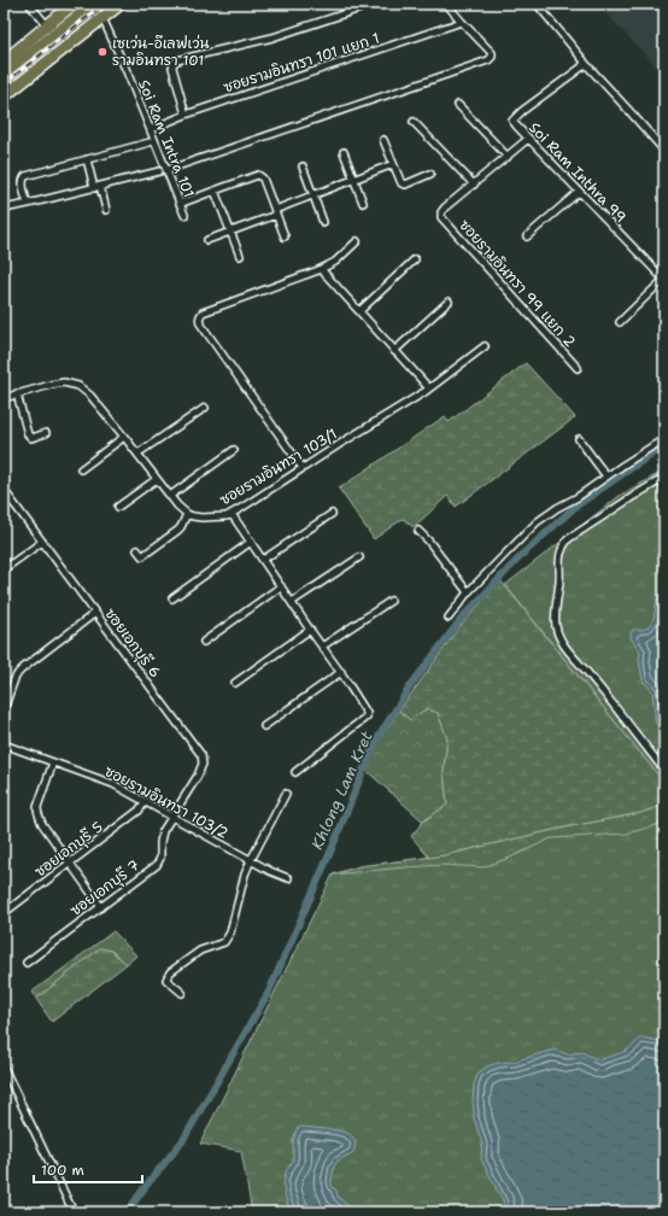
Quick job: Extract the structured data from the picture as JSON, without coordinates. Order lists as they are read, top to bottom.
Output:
{
  "streets": {
    "street": [
      "ซอยรามอินทรา 101 แยก 1",
      "Soi Ram Intra 101",
      "Soi Ram Inthra 99",
      "ซอยรามอินทรา 99 แยก 2",
      "ซอยรามอินทรา 103/1",
      "ซอยเอกบุรี 6",
      "ซอยรามอินทรา 103/2",
      "ซอยเอกบุรี 5",
      "ซอยเอกบุรี 7"
    ]
  },
  "crossings": [
    ["ซอยรามอินทรา 101 แยก 1", "Soi Ram Intra 101"],
    ["Soi Ram Inthra 99", "ซอยรามอินทรา 99 แยก 2"],
    ["ซอยเอกบุรี 6", "ซอยรามอินทรา 103/2"],
    ["ซอยเอกบุรี 6", "ซอยเอกบุรี 7"],
    ["ซอยรามอินทรา 103/2", "ซอยเอกบุรี 5"],
    ["ซอยรามอินทรา 103/2", "ซอยเอกบุรี 7"]
  ],
  "water": ["Khlong Lam Kret"],
  "places": ["เซเว่น-อีเลฟเว่น รามอินทรา 101"],
  "scale_bar": "100 m"
}
